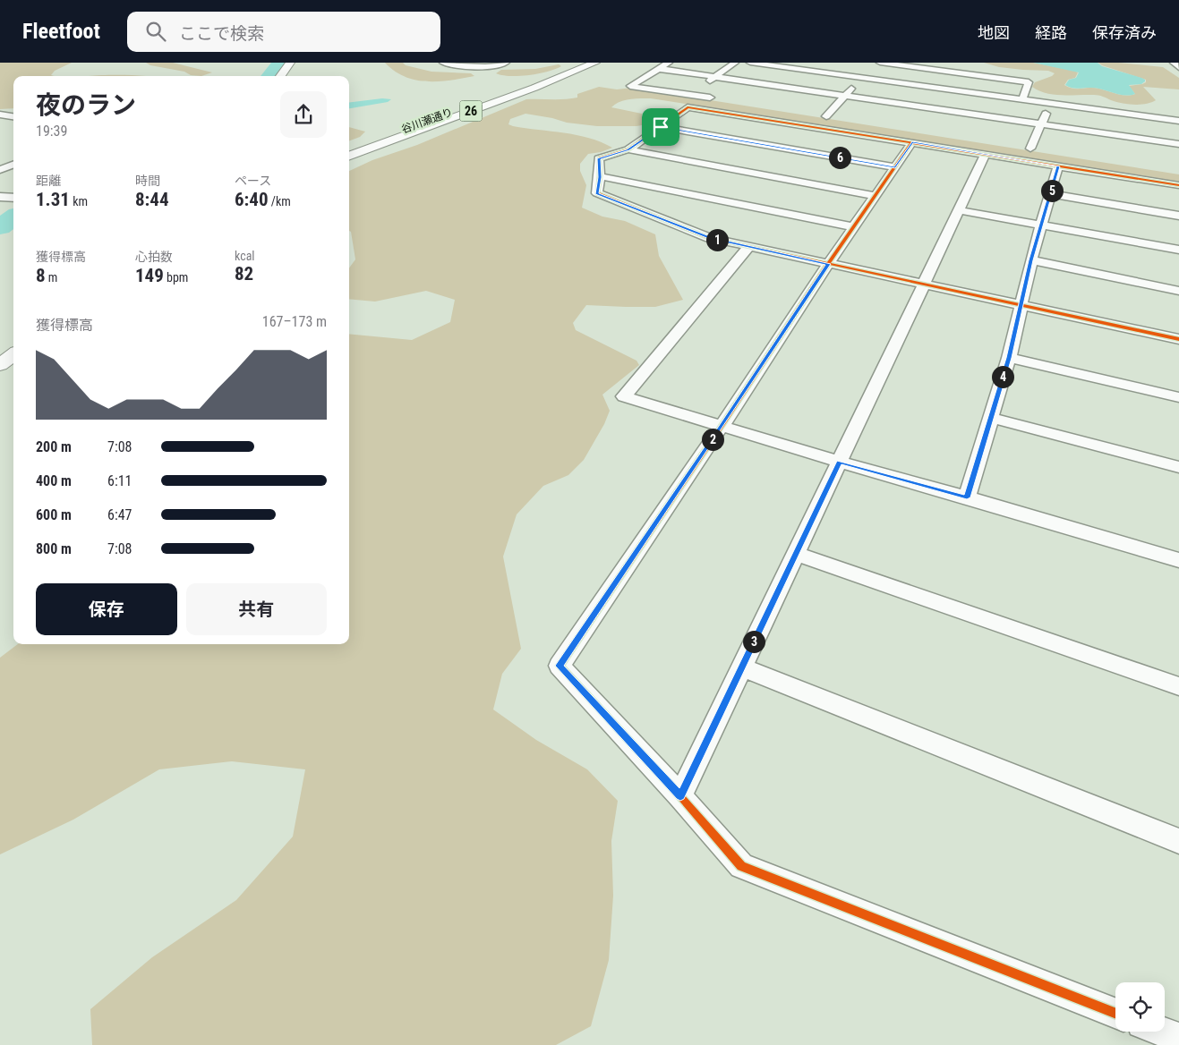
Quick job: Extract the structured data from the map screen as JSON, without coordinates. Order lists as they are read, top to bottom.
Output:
{
  "streets": {
    "main road": ["26", "谷川瀬通り"]
  },
  "page": {
    "header": "Fleetfoot",
    "search": "ここで検索",
    "nav": ["地図", "経路", "保存済み"],
    "heading": ["夜のラン", "19:39"],
    "pins": [
      "6",
      "5",
      "1",
      "4",
      "2",
      "3"
    ],
    "stats": [
      ["距離", "1.31 km"],
      ["時間", "8:44"],
      ["ペース", "6:40 /km"],
      ["獲得標高", "8 m"],
      ["心拍数", "149 bpm"],
      ["kcal", "82"]
    ],
    "chart": ["獲得標高", "167–173 m"],
    "list": [
      {
        "name": "200 m",
        "note": "7:08"
      },
      {
        "name": "400 m",
        "note": "6:11"
      },
      {
        "name": "600 m",
        "note": "6:47"
      },
      {
        "name": "800 m",
        "note": "7:08"
      }
    ],
    "buttons": ["保存", "共有"]
  }
}
